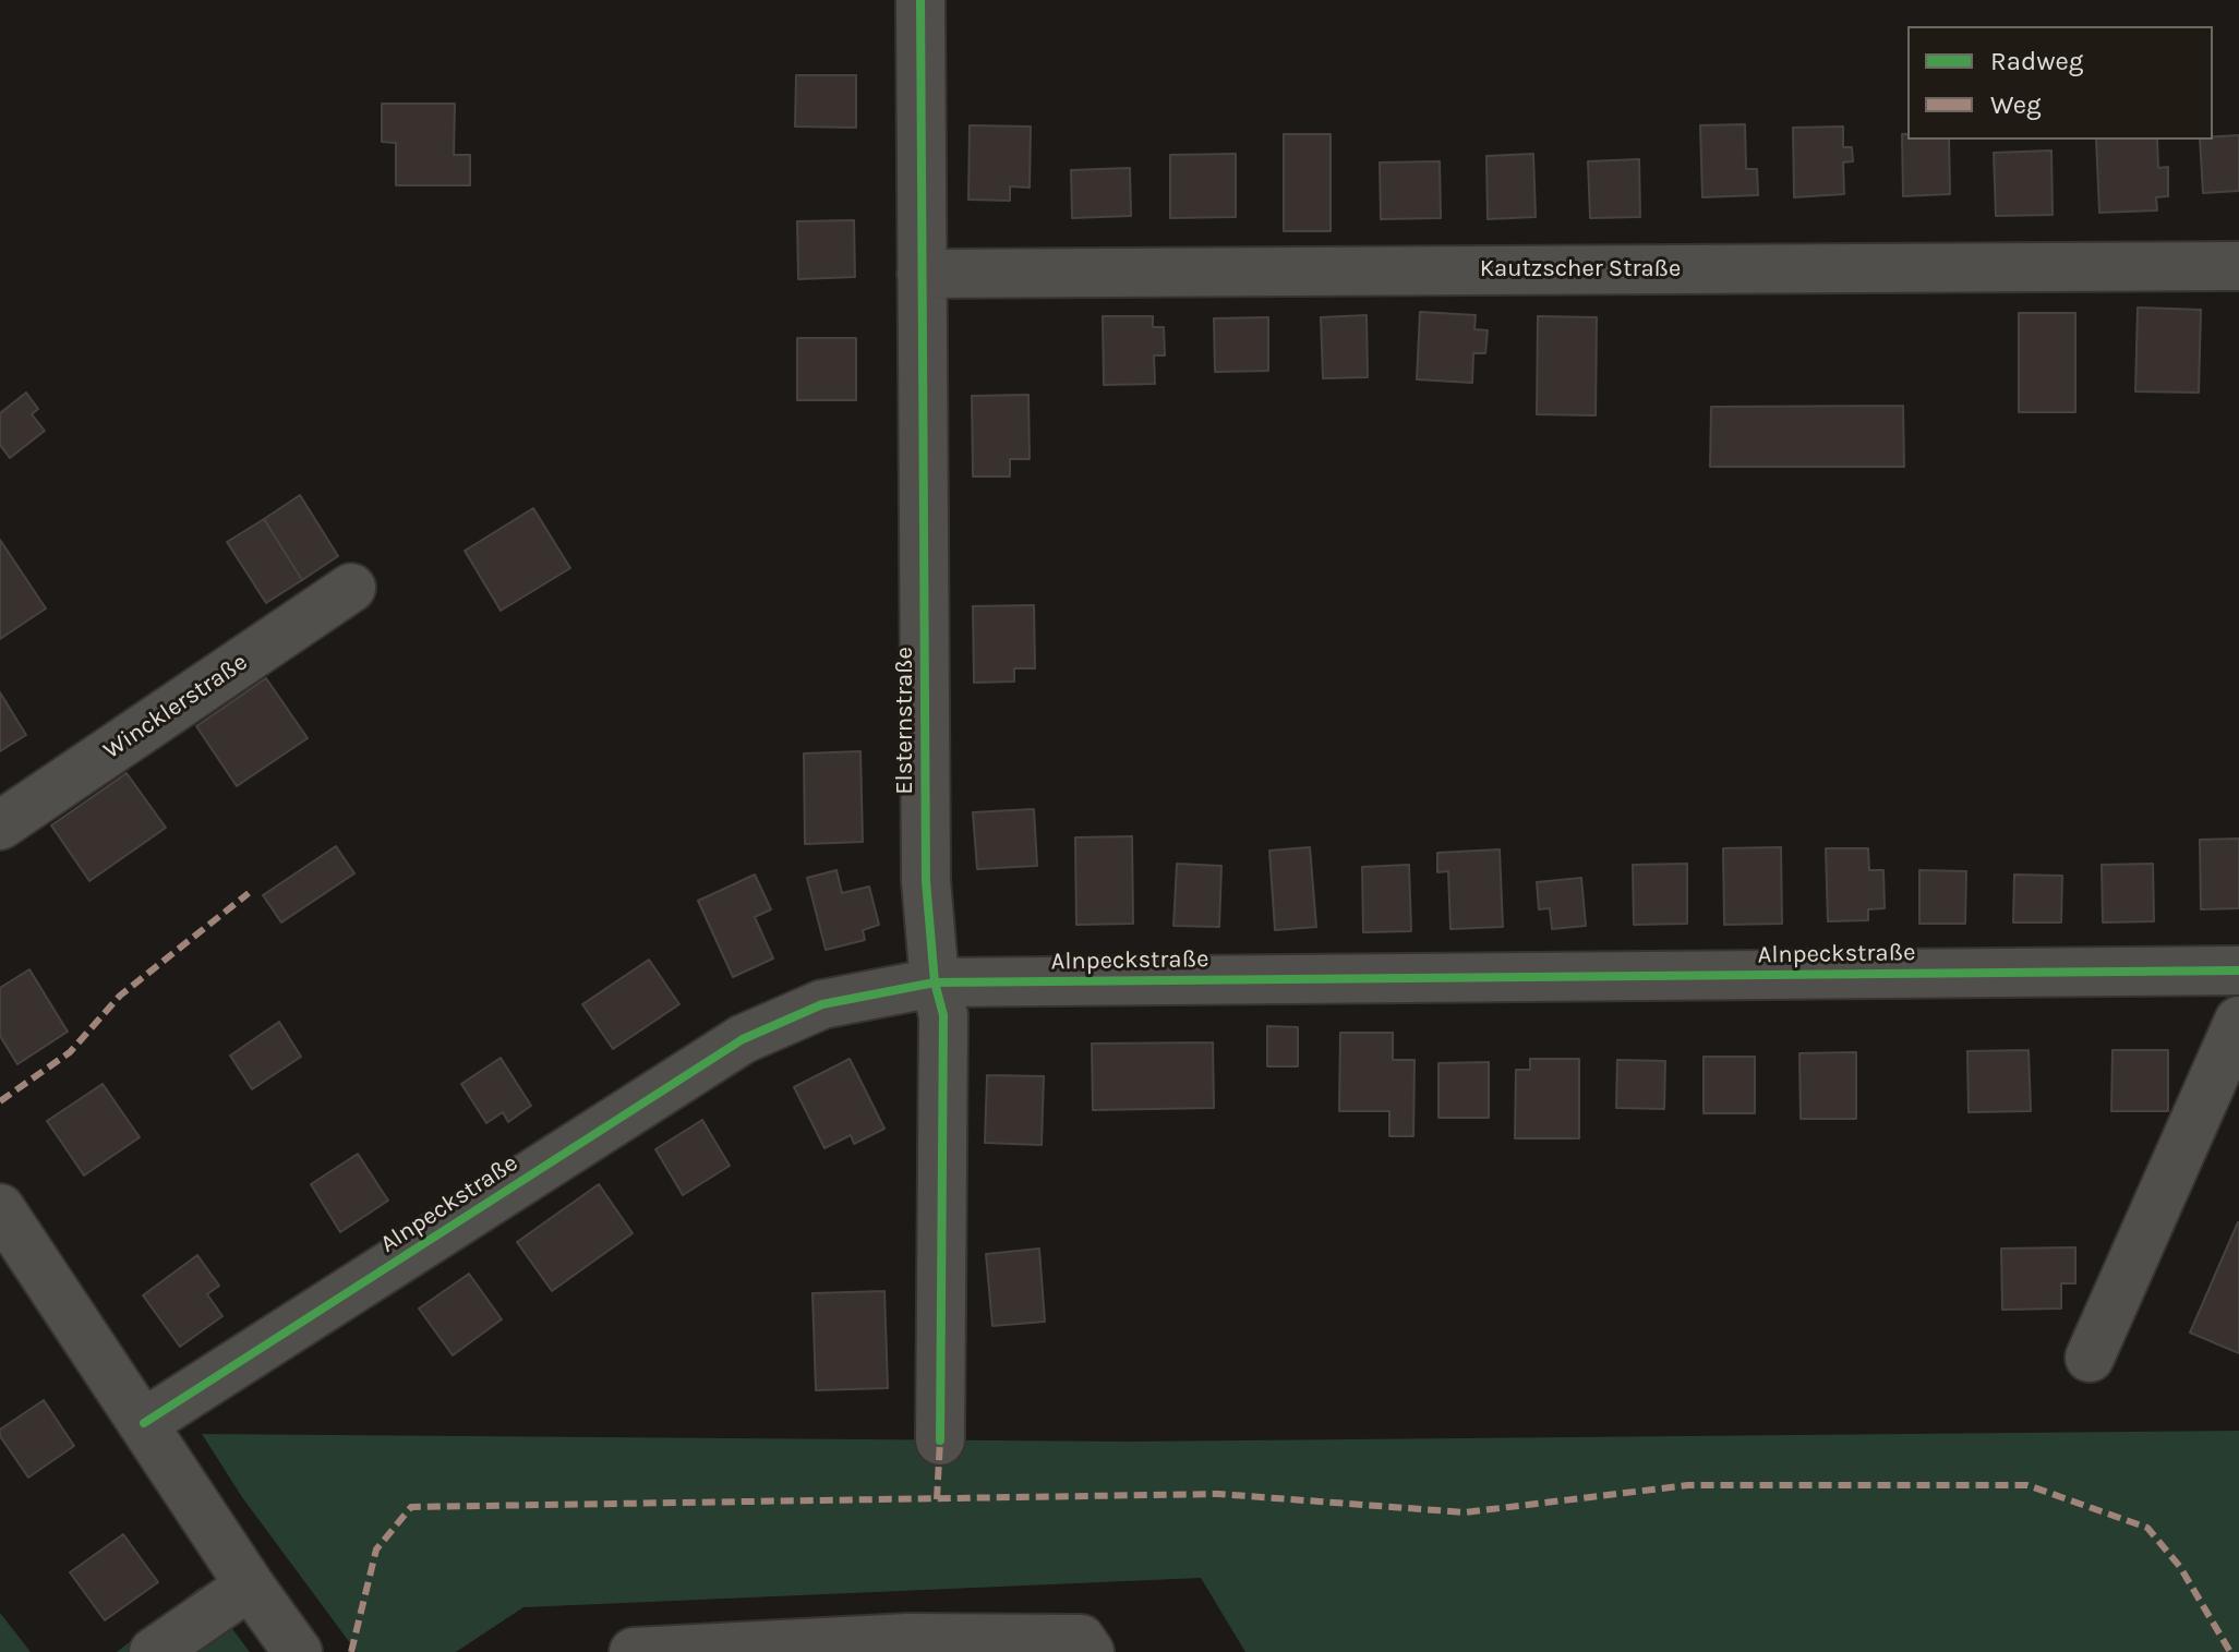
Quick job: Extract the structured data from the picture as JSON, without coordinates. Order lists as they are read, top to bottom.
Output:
{
  "streets": {
    "street": [
      "Kautzscher Straße",
      "Wincklerstraße",
      "Elsternstraße",
      "Alnpeckstraße"
    ]
  },
  "crossings": [
    ["Kautzscher Straße", "Elsternstraße"],
    ["Elsternstraße", "Alnpeckstraße"]
  ],
  "legend": ["Radweg", "Weg"]
}
